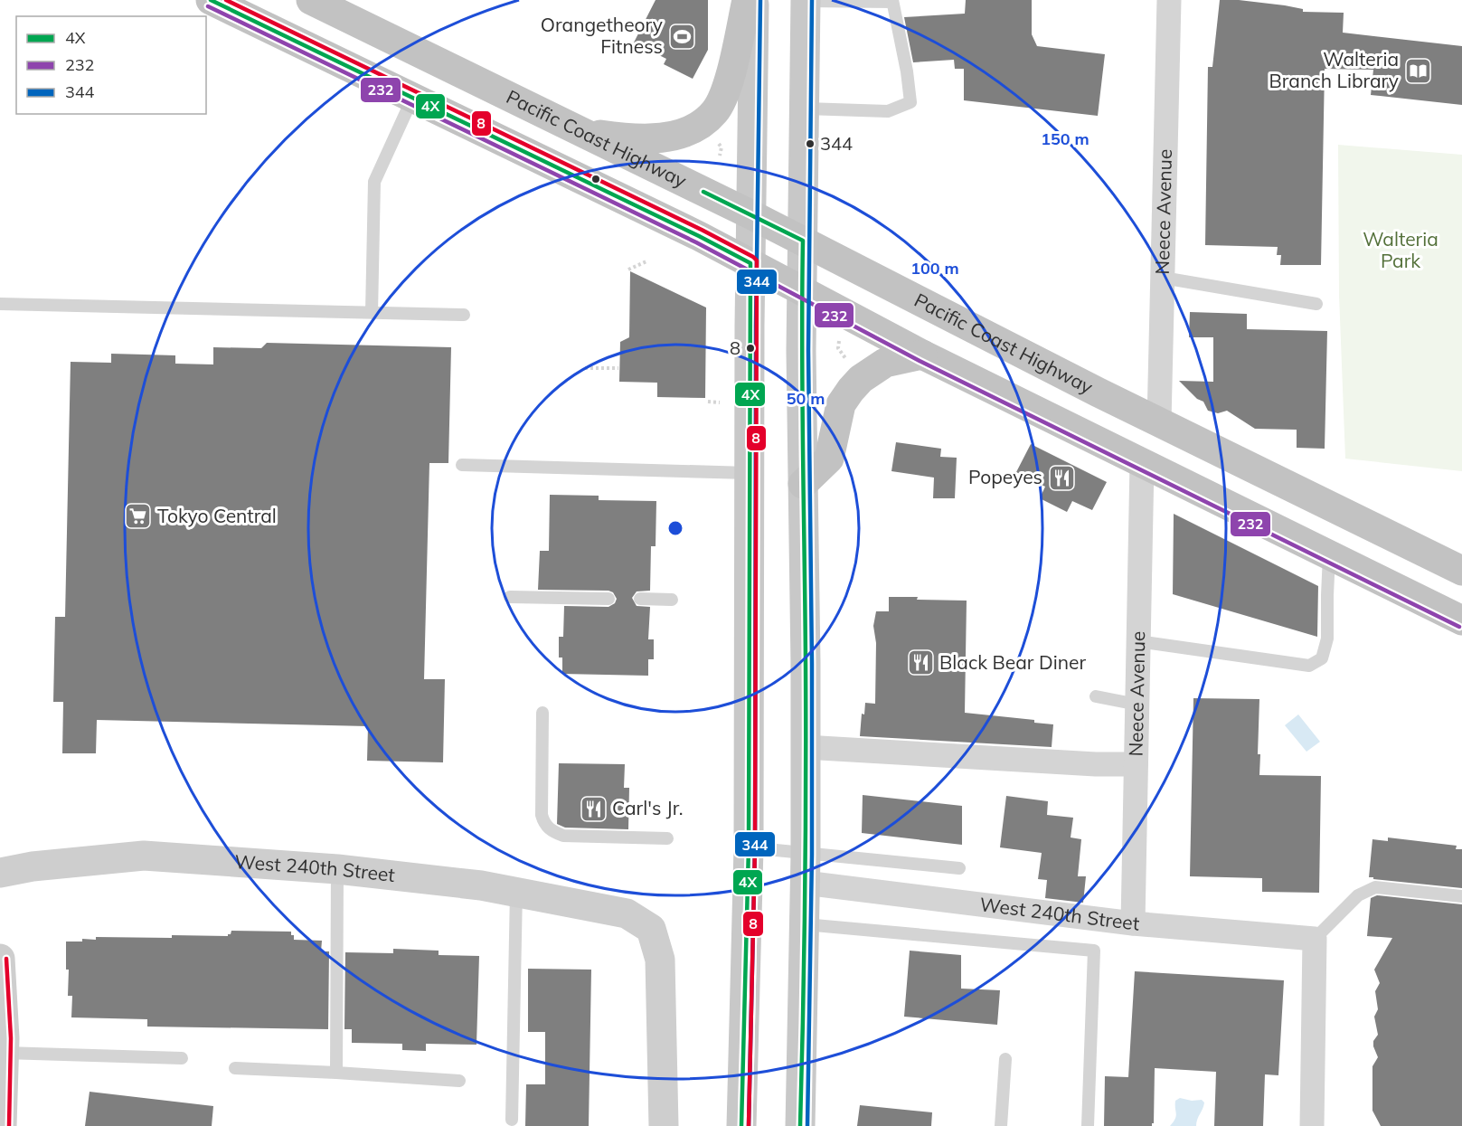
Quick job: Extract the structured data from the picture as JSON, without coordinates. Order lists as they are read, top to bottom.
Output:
{
  "streets": {
    "highway": ["Pacific Coast Highway"],
    "street": ["Neece Avenue", "West 240th Street"]
  },
  "crossings": [
    ["Pacific Coast Highway", "Neece Avenue"],
    ["Neece Avenue", "West 240th Street"]
  ],
  "parks": ["Walteria Park"],
  "places": {
    "sports": ["Orangetheory Fitness"],
    "library": ["Walteria Branch Library"],
    "other": ["344", "8"],
    "restaurant": ["Popeyes", "Black Bear Diner", "Carl's Jr."],
    "supermarket": ["Tokyo Central"]
  },
  "lines": [
    "transit line 4X",
    "transit line 344",
    "transit line 8",
    "transit line 232"
  ],
  "legend": ["4X", "232", "344"],
  "rings": ["150 m", "100 m", "50 m"]
}
